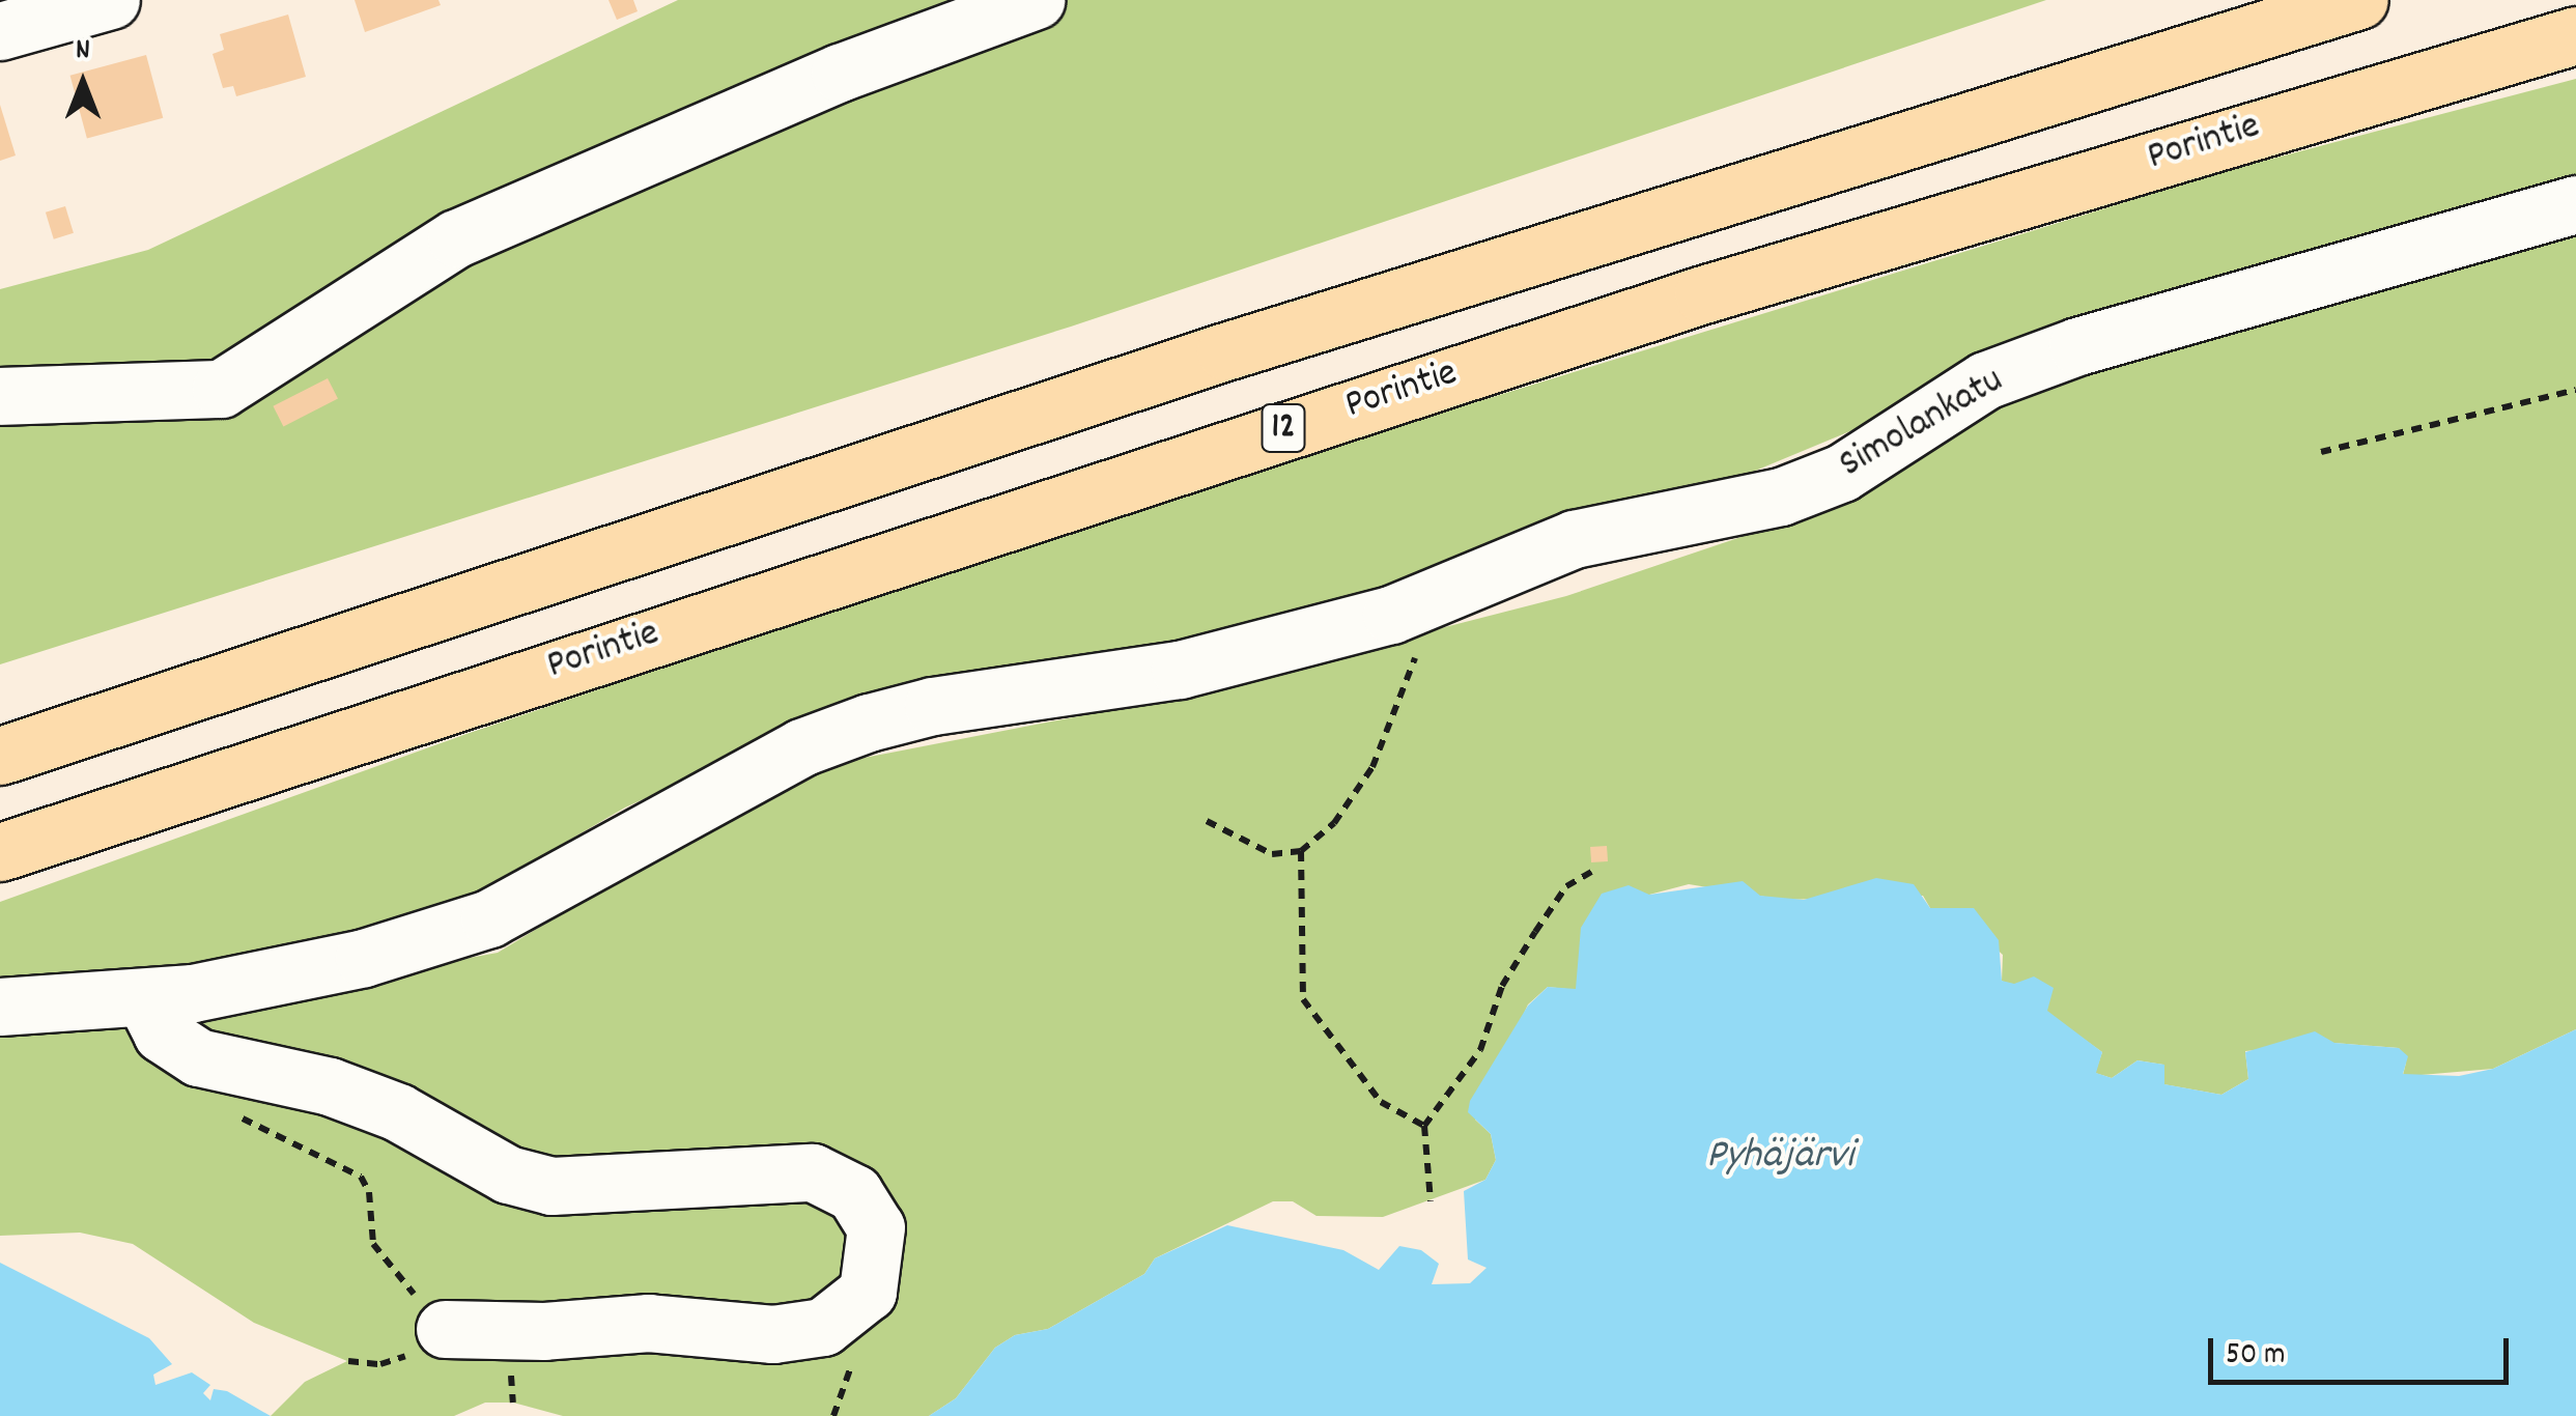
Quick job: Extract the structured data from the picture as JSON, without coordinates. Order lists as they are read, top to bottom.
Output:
{
  "streets": {
    "highway": ["Porintie", "12"],
    "street": ["Simolankatu"]
  },
  "water": ["Pyhäjärvi"],
  "scale_bar": "50 m",
  "north": "top"
}
